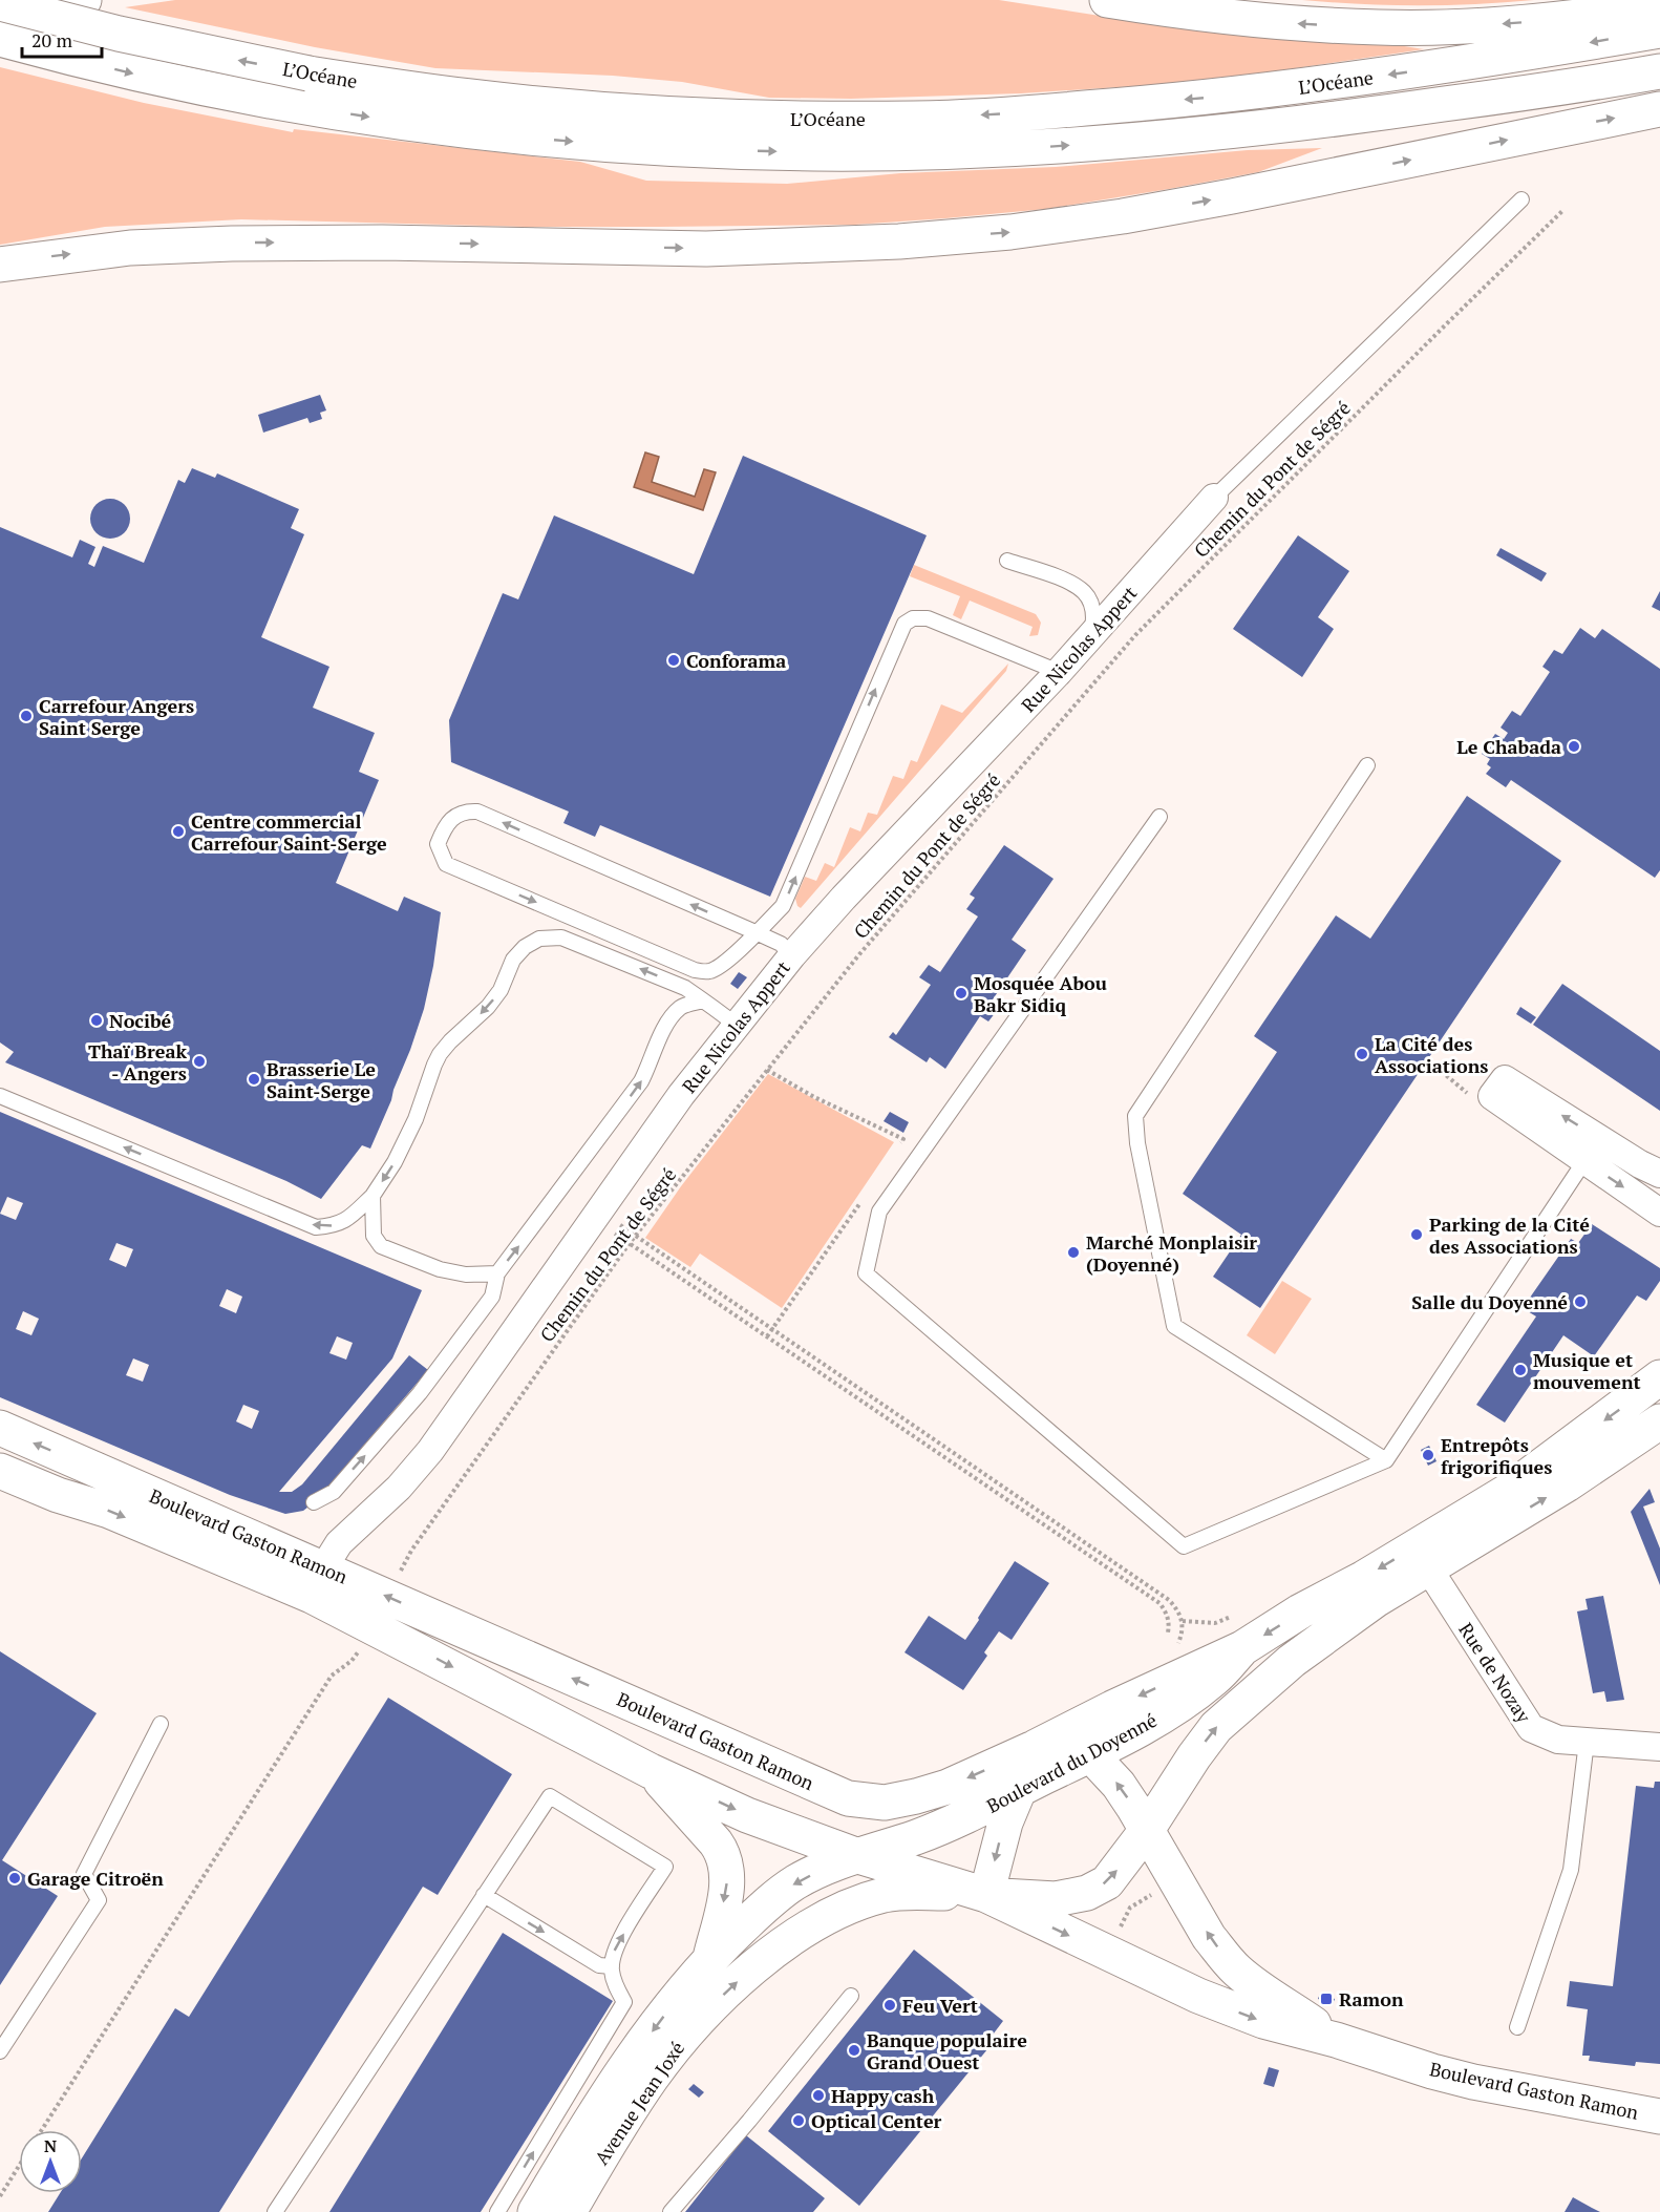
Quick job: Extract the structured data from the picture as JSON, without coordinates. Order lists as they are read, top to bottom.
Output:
{
  "streets": {
    "main road": [
      "L’Océane",
      "Boulevard Gaston Ramon",
      "Boulevard du Doyenné",
      "Avenue Jean Joxé"
    ],
    "street": ["Rue Nicolas Appert", "Rue de Nozay"],
    "path": ["Chemin du Pont de Ségré"]
  },
  "crossings": [
    ["Rue Nicolas Appert", "Boulevard Gaston Ramon"],
    ["Boulevard Gaston Ramon", "Boulevard du Doyenné"],
    ["Boulevard Gaston Ramon", "Avenue Jean Joxé"],
    ["Rue de Nozay", "Boulevard du Doyenné"],
    ["Boulevard du Doyenné", "Avenue Jean Joxé"]
  ],
  "places": {
    "other": [
      "Conforama",
      "Carrefour Angers Saint Serge",
      "Le Chabada",
      "Centre commercial Carrefour Saint-Serge",
      "Mosquée Abou Bakr Sidiq",
      "Nocibé",
      "La Cité des Associations",
      "Thaï Break - Angers",
      "Brasserie Le Saint-Serge",
      "Parking de la Cité des Associations",
      "Marché Monplaisir (Doyenné)",
      "Salle du Doyenné",
      "Musique et mouvement",
      "Entrepôts frigorifiques",
      "Garage Citroën",
      "Feu Vert",
      "Banque populaire Grand Ouest",
      "Happy cash",
      "Optical Center"
    ],
    "transit": ["Ramon"]
  },
  "scale_bar": "20 m",
  "north": "top"
}
